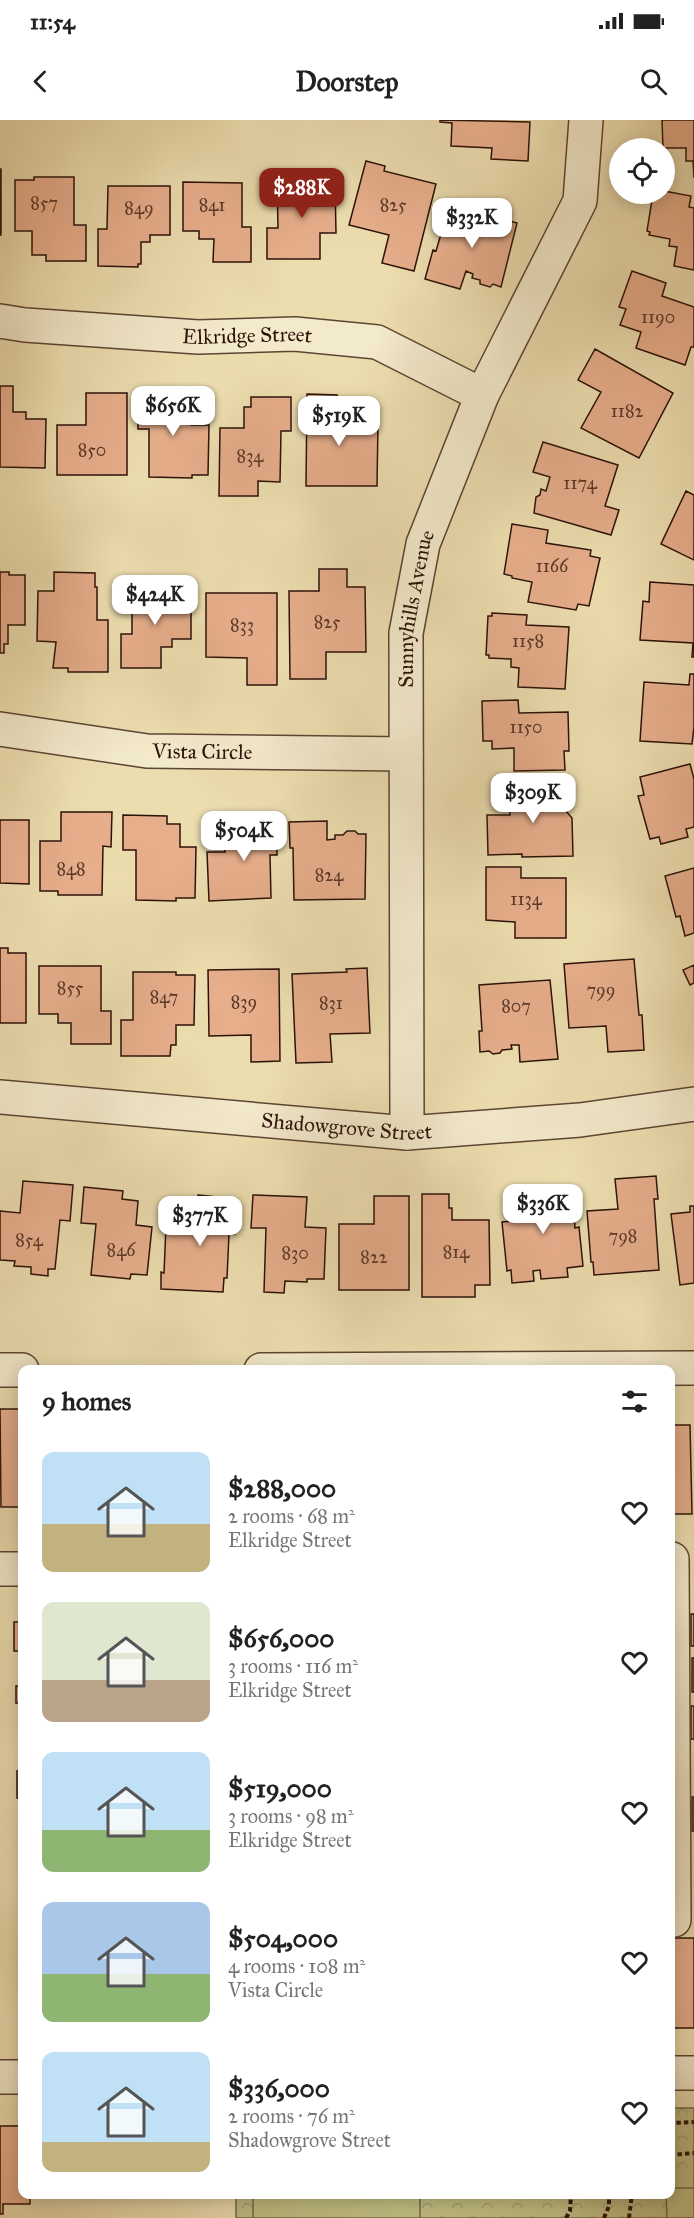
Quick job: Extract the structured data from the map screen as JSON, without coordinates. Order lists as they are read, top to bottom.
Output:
{
  "streets": {
    "street": [
      "Elkridge Street",
      "Sunnyhills Avenue",
      "Vista Circle",
      "Shadowgrove Street"
    ]
  },
  "crossings": [
    ["Elkridge Street", "Sunnyhills Avenue"],
    ["Sunnyhills Avenue", "Vista Circle"],
    ["Sunnyhills Avenue", "Shadowgrove Street"]
  ],
  "house_numbers": [
    "857",
    "841",
    "825",
    "849",
    "1190",
    "1182",
    "850",
    "834",
    "1174",
    "1166",
    "825",
    "833",
    "1158",
    "1150",
    "848",
    "824",
    "1134",
    "855",
    "799",
    "847",
    "839",
    "831",
    "807",
    "798",
    "854",
    "846",
    "814",
    "830",
    "822"
  ],
  "page": {
    "status": "11:54",
    "header": "Doorstep",
    "price": [
      "$288K",
      "$332K",
      "$656K",
      "$519K",
      "$424K",
      "$309K",
      "$504K",
      "$336K",
      "$377K"
    ],
    "heading": "9 homes",
    "list": [
      {
        "name": "$288,000",
        "note": "2 rooms · 68 m² · Elkridge Street"
      },
      {
        "name": "$656,000",
        "note": "3 rooms · 116 m² · Elkridge Street"
      },
      {
        "name": "$519,000",
        "note": "3 rooms · 98 m² · Elkridge Street"
      },
      {
        "name": "$504,000",
        "note": "4 rooms · 108 m² · Vista Circle"
      },
      {
        "name": "$336,000",
        "note": "2 rooms · 76 m² · Shadowgrove Street"
      }
    ]
  }
}
